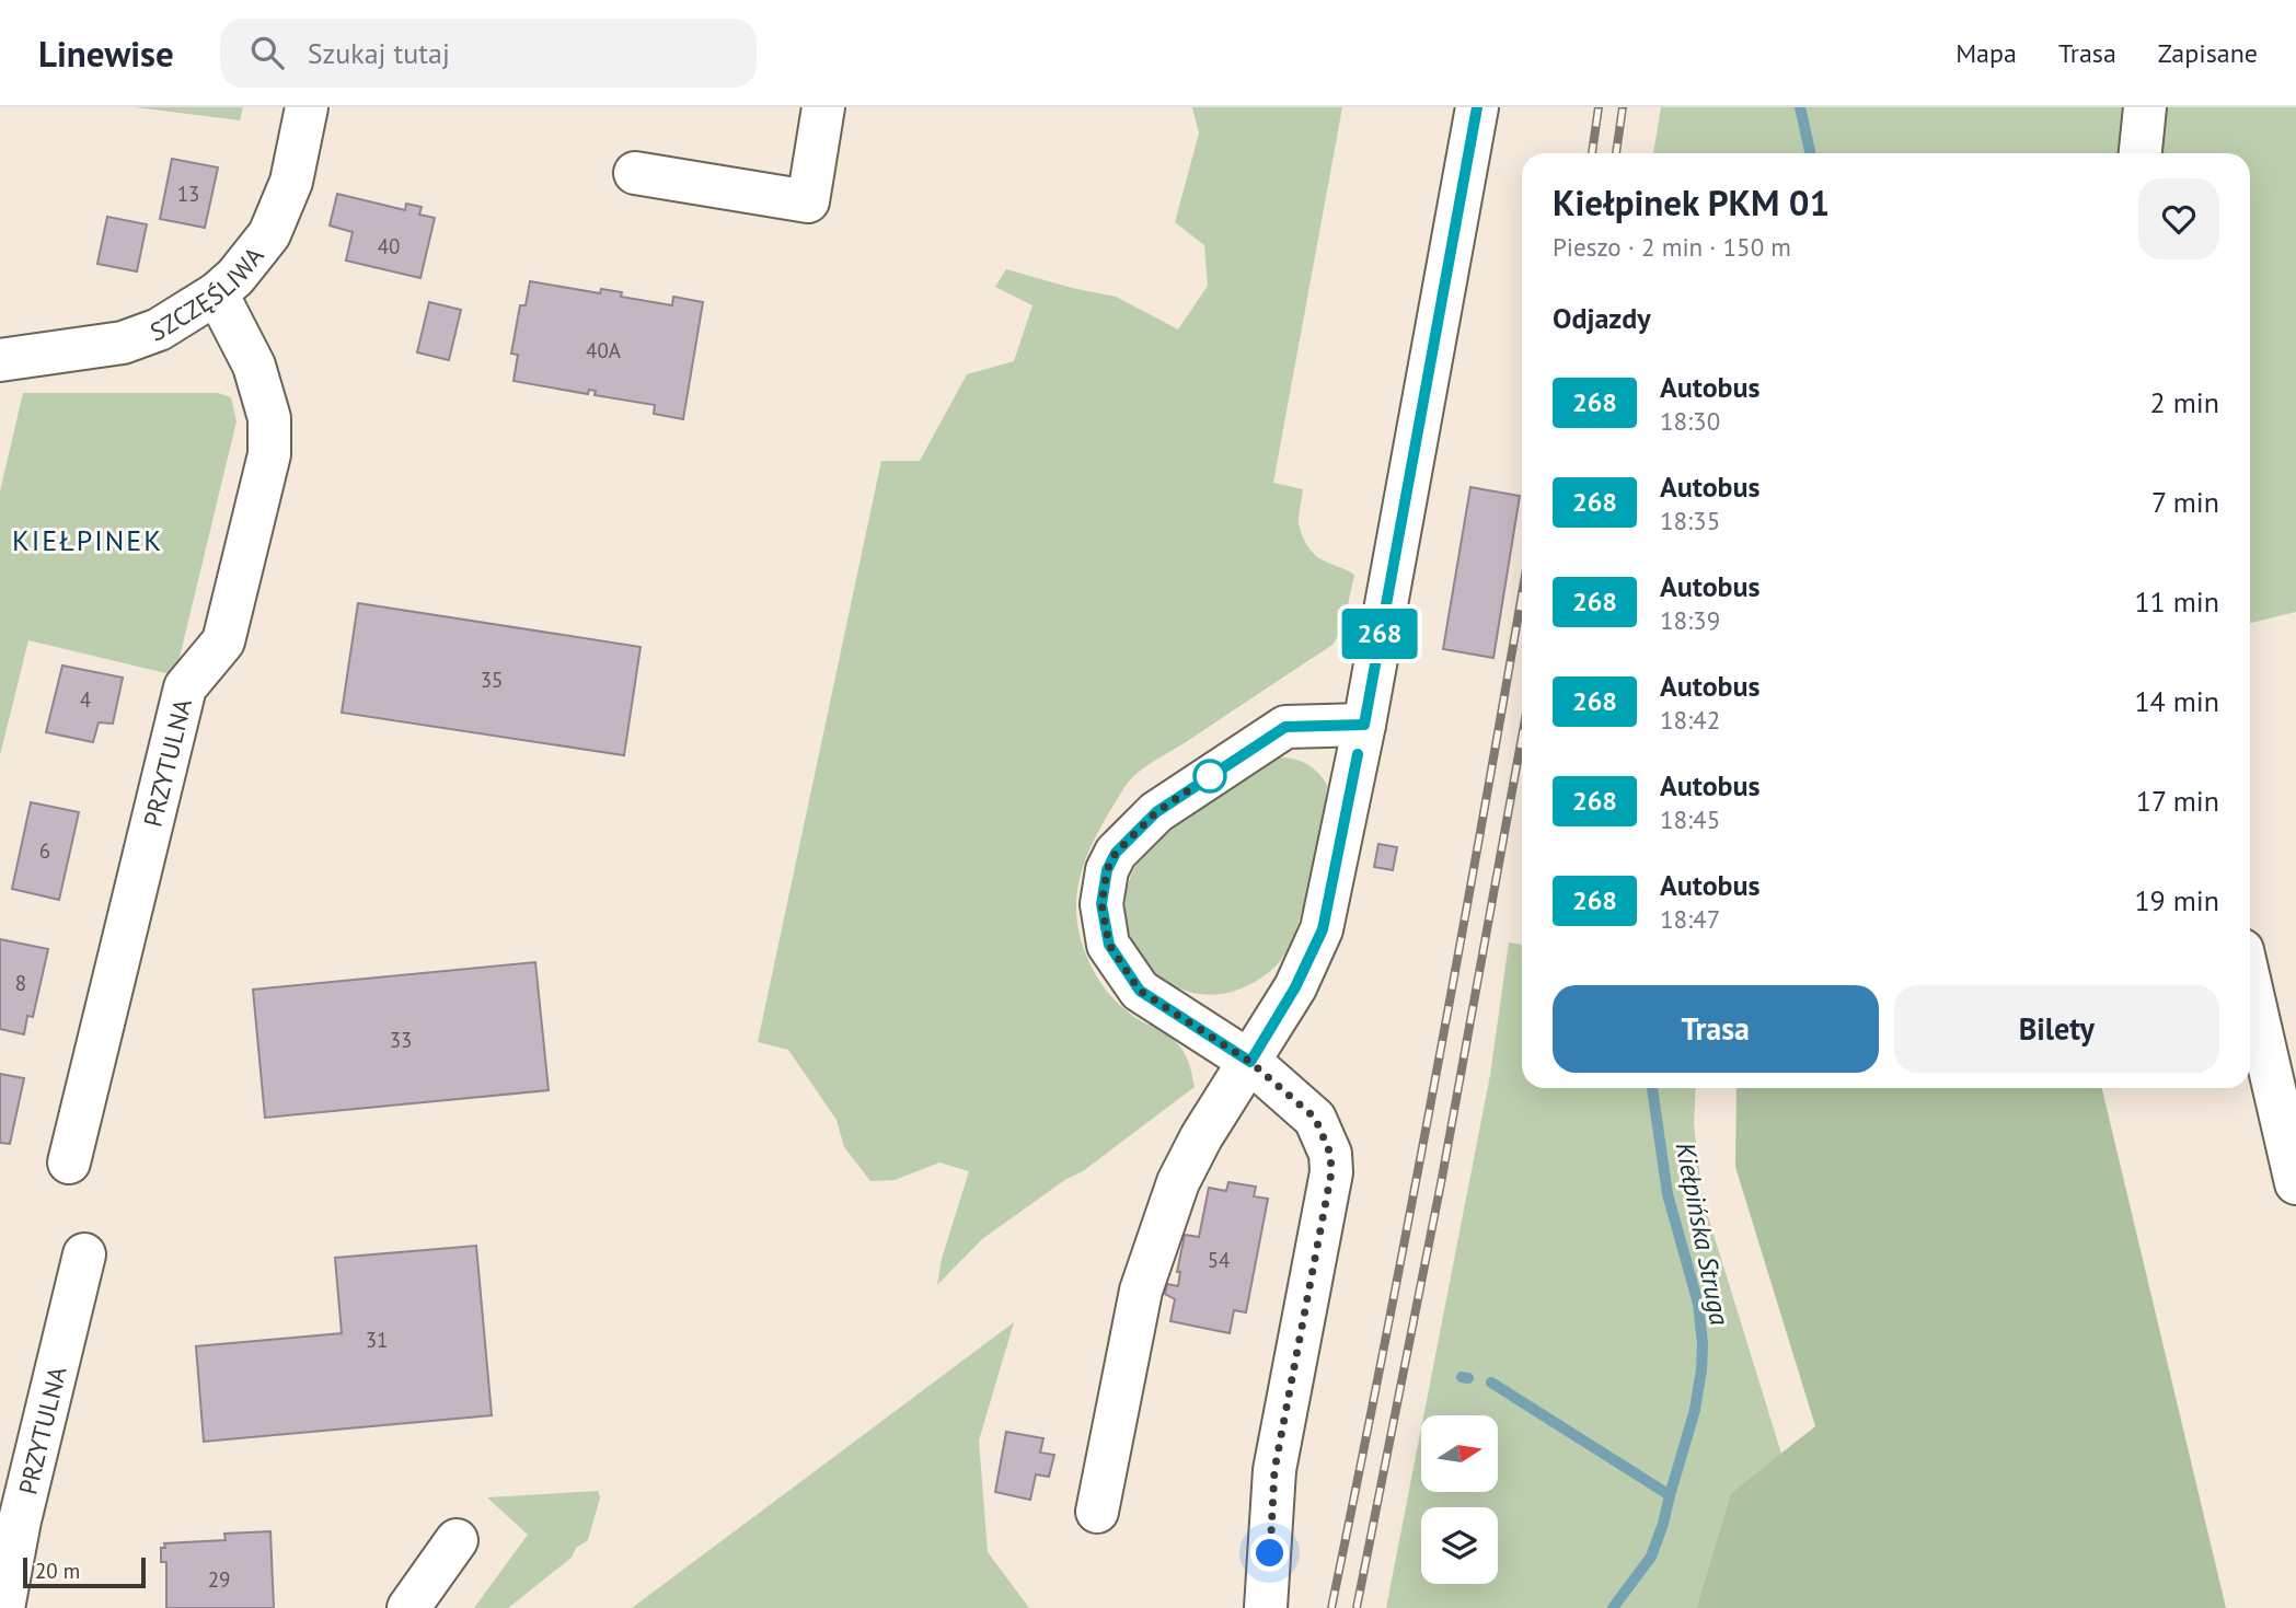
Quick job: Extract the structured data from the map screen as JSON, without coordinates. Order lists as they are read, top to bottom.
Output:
{
  "streets": {
    "street": ["SZCZĘŚLIWA", "PRZYTULNA"]
  },
  "crossings": [
    ["SZCZĘŚLIWA", "PRZYTULNA"]
  ],
  "districts": ["KIEŁPINEK"],
  "water": ["Kiełpińska Struga"],
  "lines": ["bus line 268"],
  "house_numbers": [
    "13",
    "40",
    "40A",
    "35",
    "4",
    "6",
    "8",
    "33",
    "54",
    "31",
    "29"
  ],
  "scale_bar": "20 m",
  "north": "right",
  "page": {
    "header": "Linewise",
    "search": "Szukaj tutaj",
    "nav": ["Mapa", "Trasa", "Zapisane"],
    "on_map": "268",
    "heading": [
      ["Kiełpinek PKM 01", "Pieszo · 2 min · 150 m"],
      "Odjazdy"
    ],
    "list": [
      {
        "mark": "268",
        "name": "Autobus",
        "note": "18:30",
        "value": "2 min"
      },
      {
        "mark": "268",
        "name": "Autobus",
        "note": "18:35",
        "value": "7 min"
      },
      {
        "mark": "268",
        "name": "Autobus",
        "note": "18:39",
        "value": "11 min"
      },
      {
        "mark": "268",
        "name": "Autobus",
        "note": "18:42",
        "value": "14 min"
      },
      {
        "mark": "268",
        "name": "Autobus",
        "note": "18:45",
        "value": "17 min"
      },
      {
        "mark": "268",
        "name": "Autobus",
        "note": "18:47",
        "value": "19 min"
      }
    ],
    "buttons": ["Trasa", "Bilety"],
    "scale": "20 m"
  }
}
